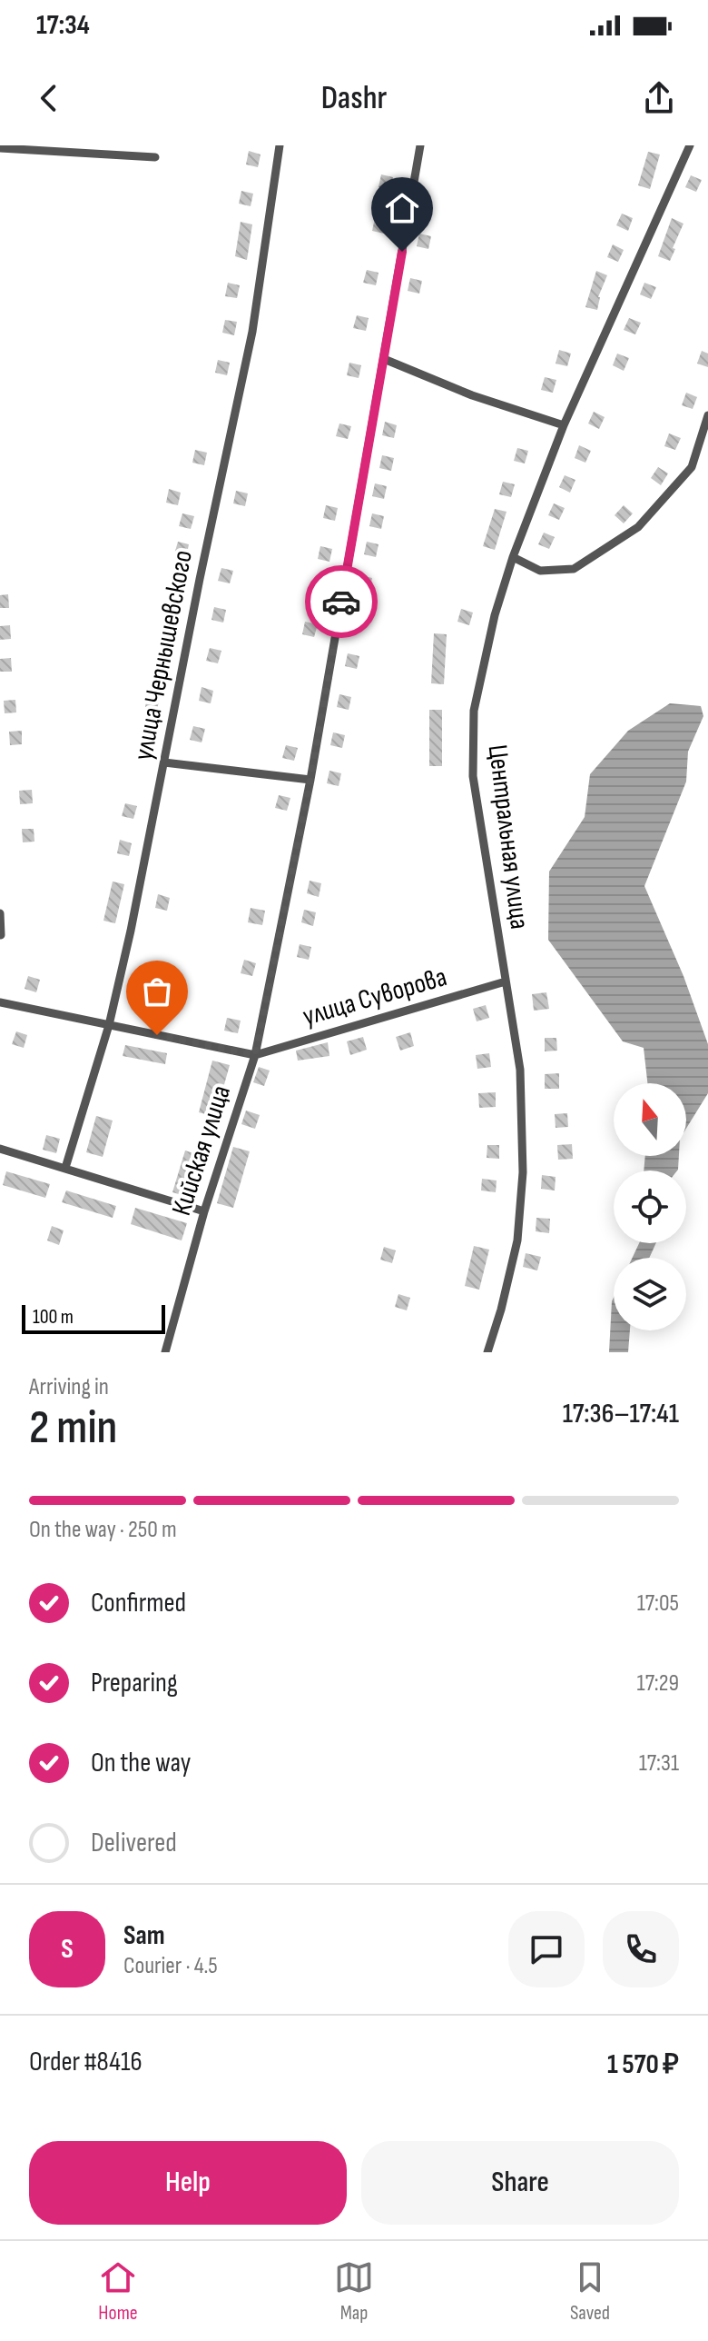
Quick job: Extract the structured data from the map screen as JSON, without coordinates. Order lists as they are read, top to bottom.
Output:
{
  "streets": {
    "street": [
      "улица Чернышевского",
      "Центральная улица",
      "улица Суворова",
      "Кийская улица"
    ]
  },
  "crossings": [
    ["улица Чернышевского", "улица Суворова"],
    ["Центральная улица", "улица Суворова"],
    ["улица Суворова", "Кийская улица"]
  ],
  "scale_bar": "100 m",
  "north": "top",
  "page": {
    "status": "17:34",
    "header": "Dashr",
    "scale": "100 m",
    "heading": ["2 min", "Arriving in", "17:36–17:41"],
    "panel": [
      "Sam",
      "Courier · 4.5",
      "Order #8416",
      "1 570 ₽"
    ],
    "bar": "On the way · 250 m",
    "list": [
      ["Confirmed", "17:05"],
      ["Preparing", "17:29"],
      ["On the way", "17:31"],
      "Delivered"
    ],
    "round": "S",
    "buttons": ["Help", "Share"],
    "tabs": ["Home", "Map", "Saved"]
  }
}
